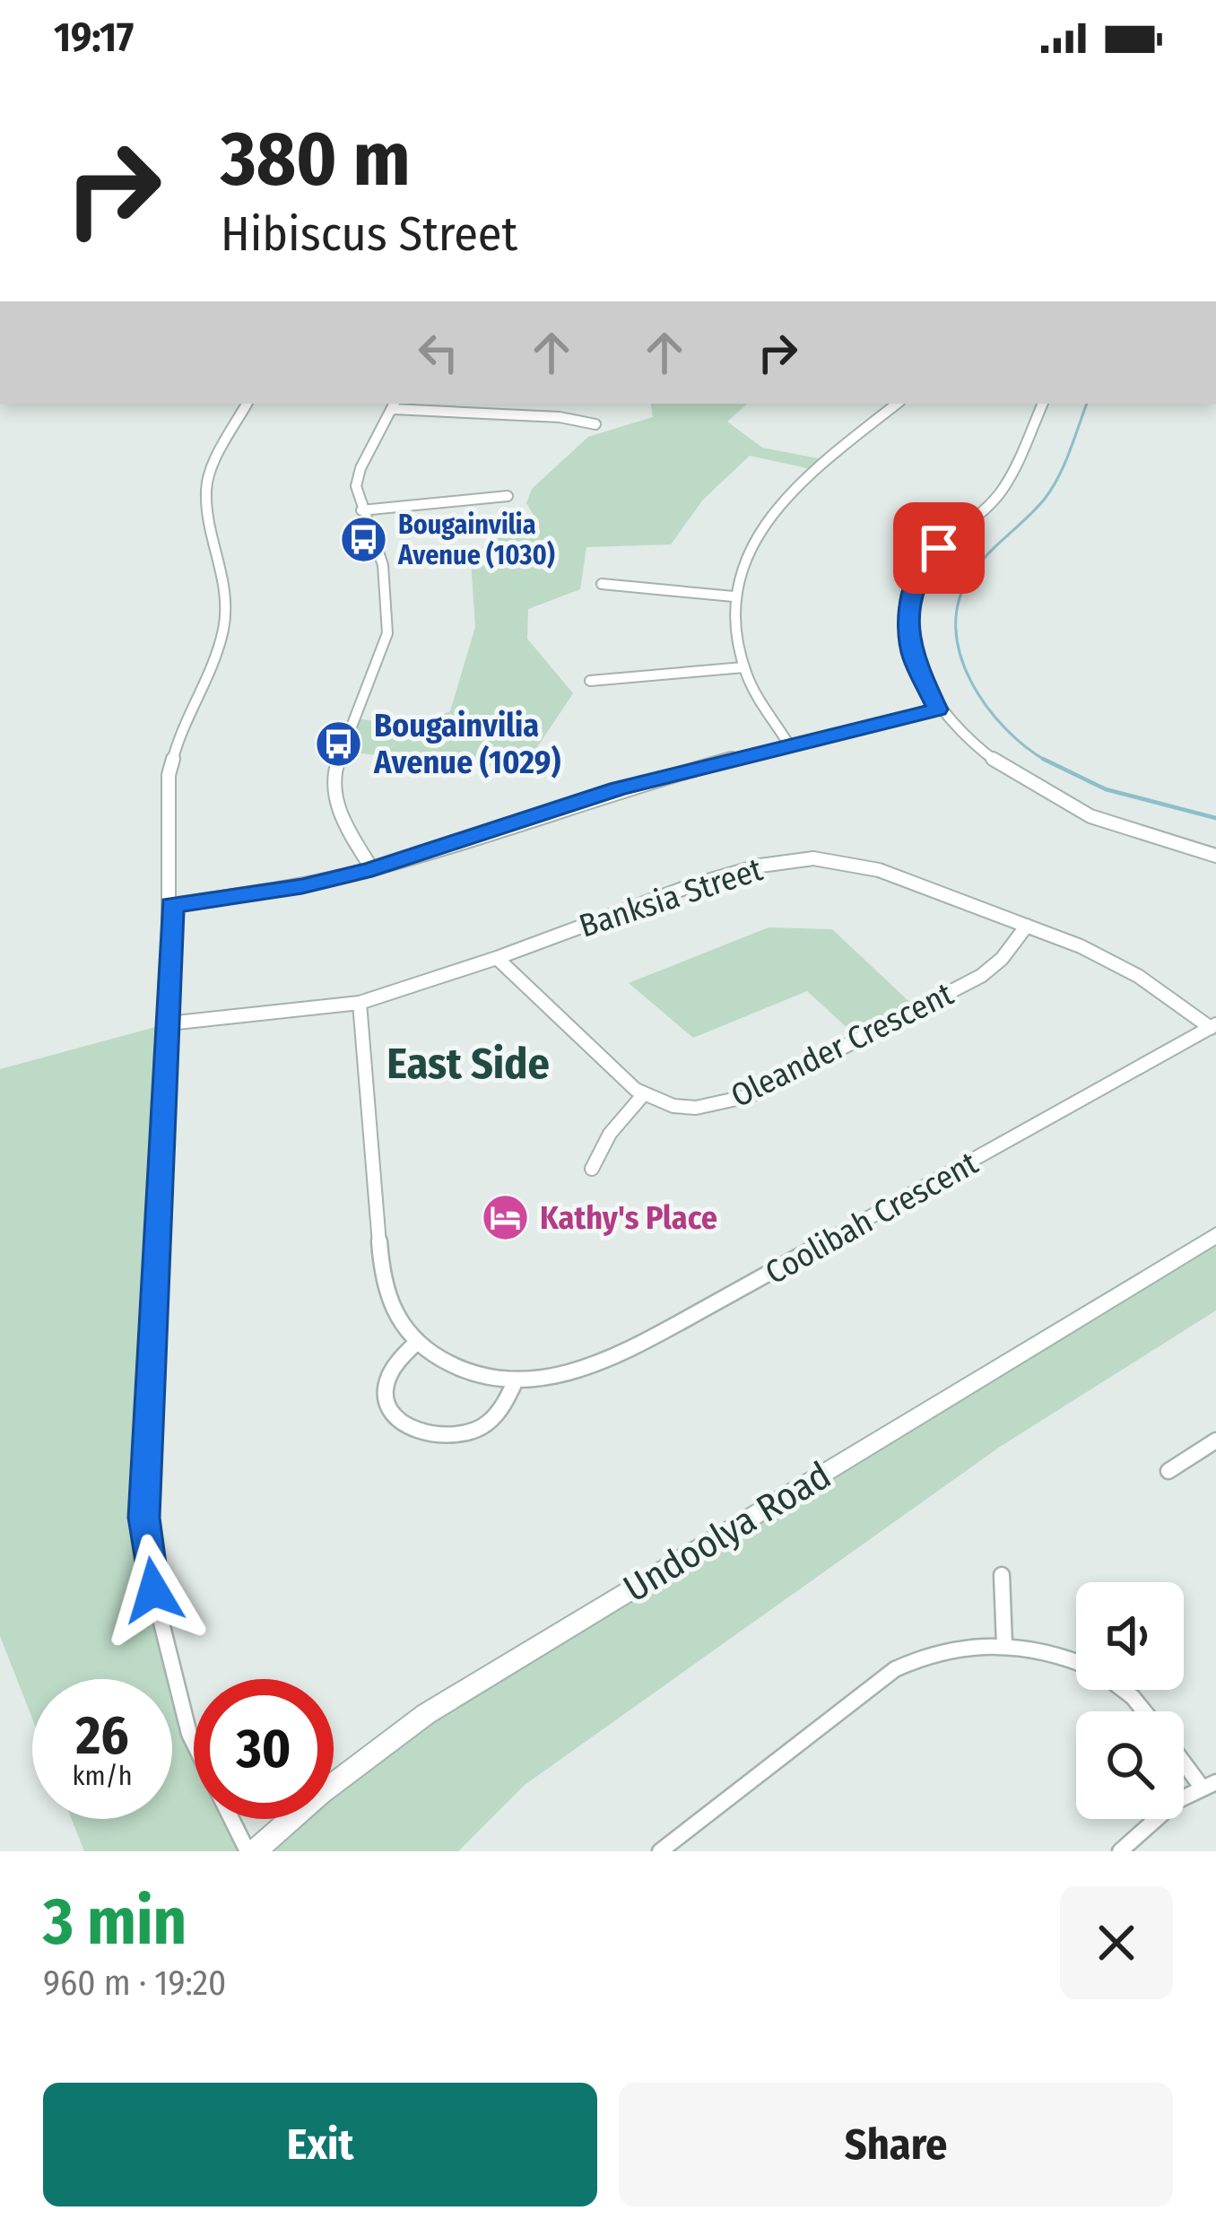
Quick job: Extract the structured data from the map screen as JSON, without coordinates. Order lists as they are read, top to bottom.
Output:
{
  "streets": {
    "main road": ["Undoolya Road"],
    "street": ["Banksia Street", "Oleander Crescent", "Coolibah Crescent"]
  },
  "crossings": [
    ["Banksia Street", "Oleander Crescent"],
    ["Banksia Street", "Coolibah Crescent"]
  ],
  "districts": ["East Side"],
  "places": {
    "bus stop": ["Bougainvilia Avenue (1030)", "Bougainvilia Avenue (1029)"],
    "hotel": ["Kathy's Place"]
  },
  "page": {
    "status": "19:17",
    "turn": ["380 m", "Hibiscus Street"],
    "speed": "26 km/h",
    "limit": "30",
    "heading": ["3 min", "960 m · 19:20"],
    "buttons": ["Exit", "Share"]
  }
}
